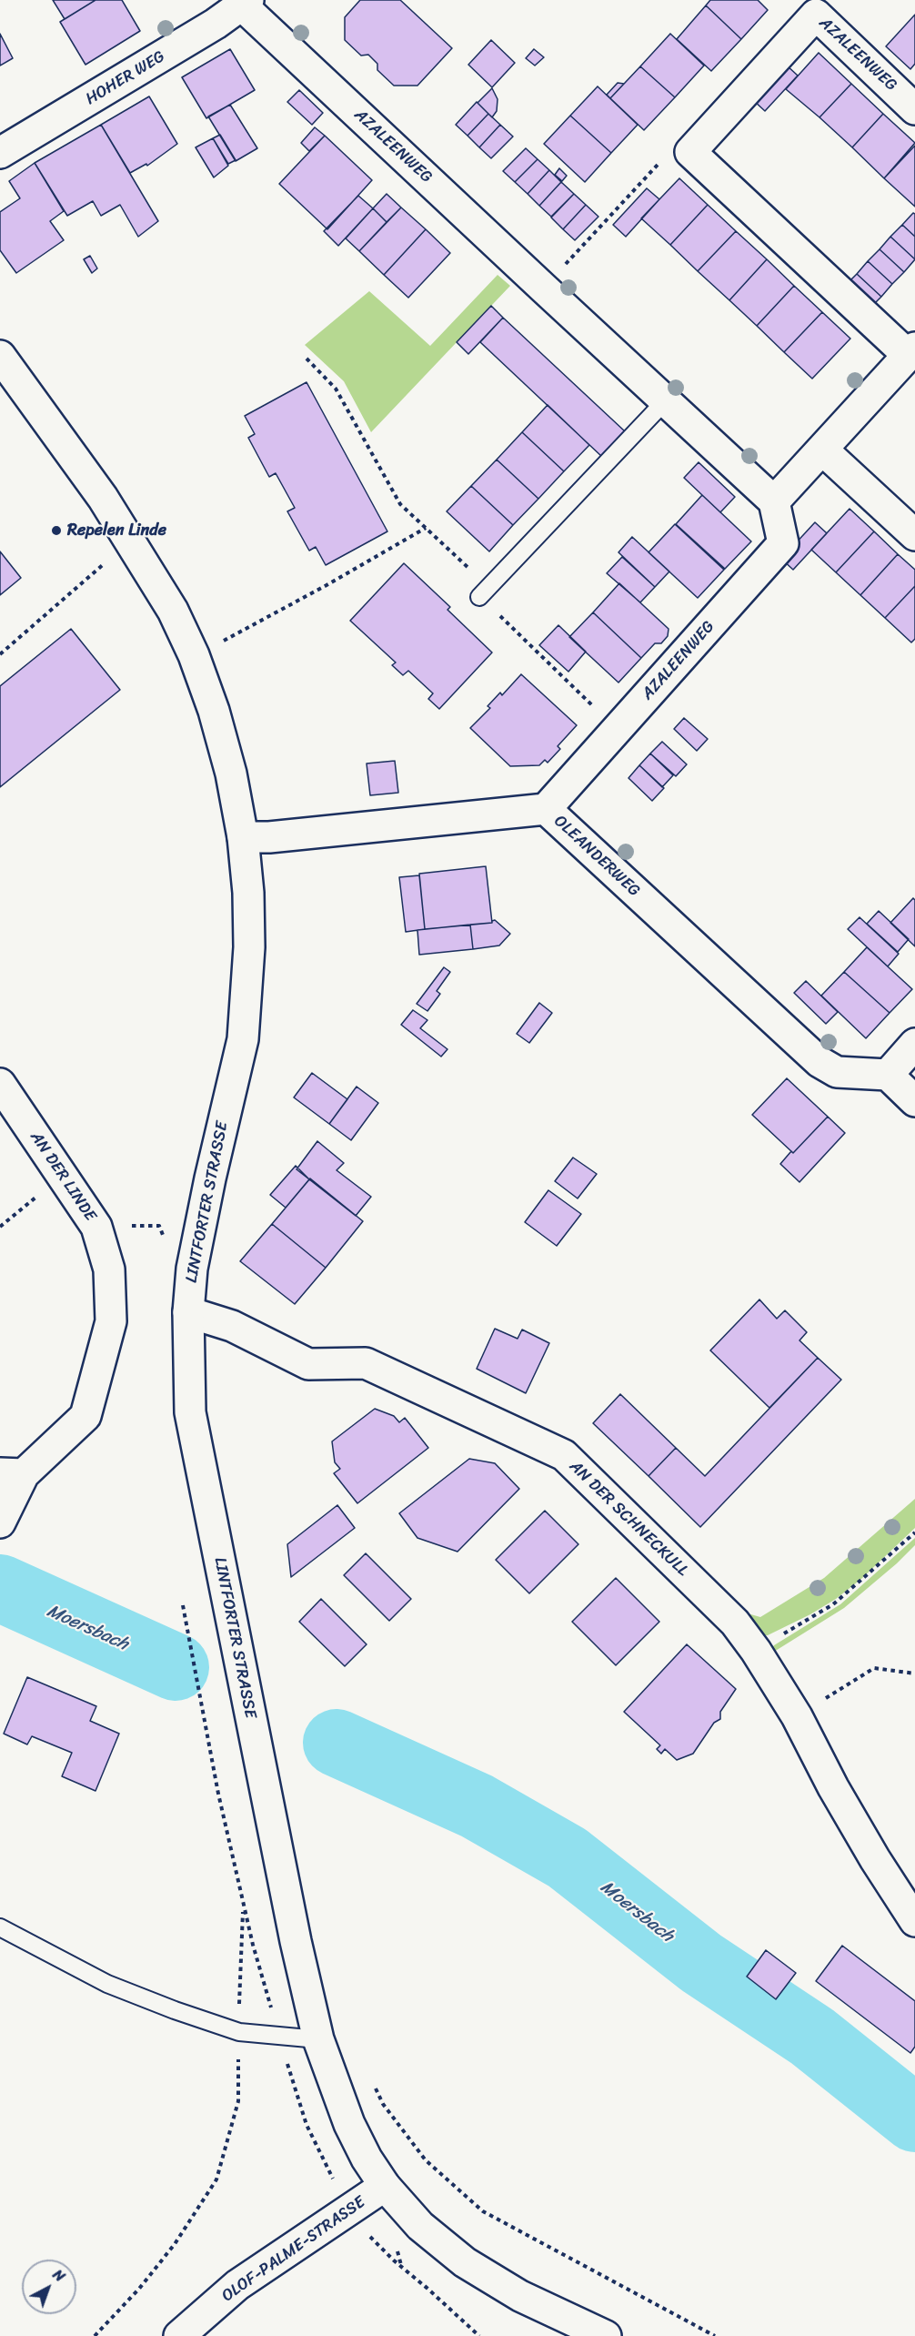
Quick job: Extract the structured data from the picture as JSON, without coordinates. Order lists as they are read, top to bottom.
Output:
{
  "streets": {
    "street": [
      "AZALEENWEG",
      "HOHER WEG",
      "OLEANDERWEG",
      "AN DER LINDE",
      "LINTFORTER STRASSE",
      "AN DER SCHNECKULL",
      "OLOF-PALME-STRASSE"
    ]
  },
  "crossings": [
    ["AZALEENWEG", "HOHER WEG"],
    ["AZALEENWEG", "OLEANDERWEG"],
    ["OLEANDERWEG", "LINTFORTER STRASSE"],
    ["LINTFORTER STRASSE", "AN DER SCHNECKULL"],
    ["LINTFORTER STRASSE", "OLOF-PALME-STRASSE"]
  ],
  "water": ["Moersbach"],
  "places": ["Repelen Linde"],
  "north": "top right"
}
